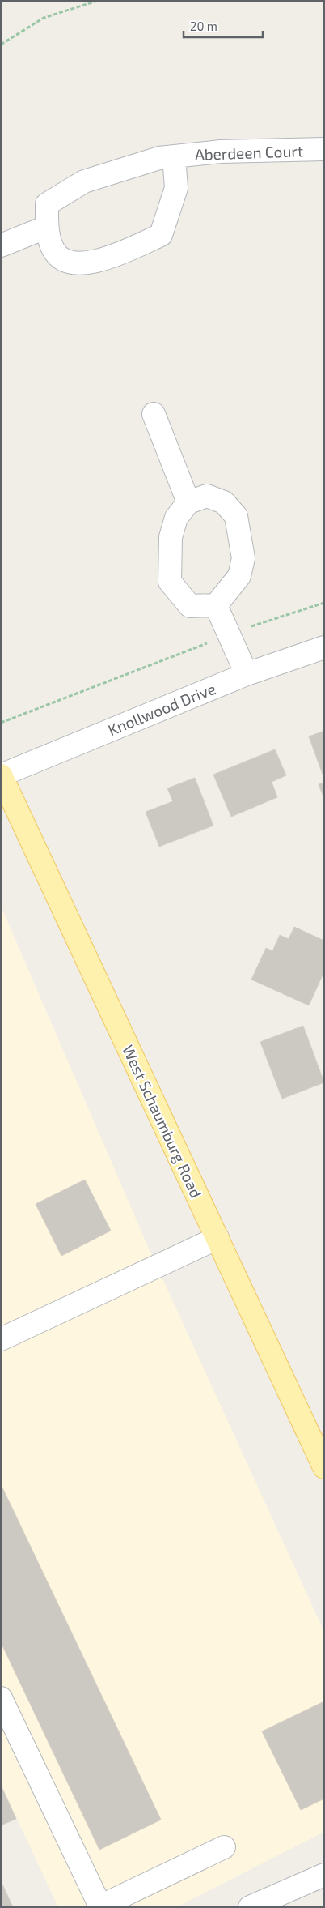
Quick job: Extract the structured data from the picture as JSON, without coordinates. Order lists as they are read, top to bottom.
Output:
{
  "streets": {
    "main road": ["West Schaumburg Road"],
    "street": ["Aberdeen Court", "Knollwood Drive"]
  },
  "crossings": [
    ["Knollwood Drive", "West Schaumburg Road"]
  ],
  "scale_bar": "20 m"
}
